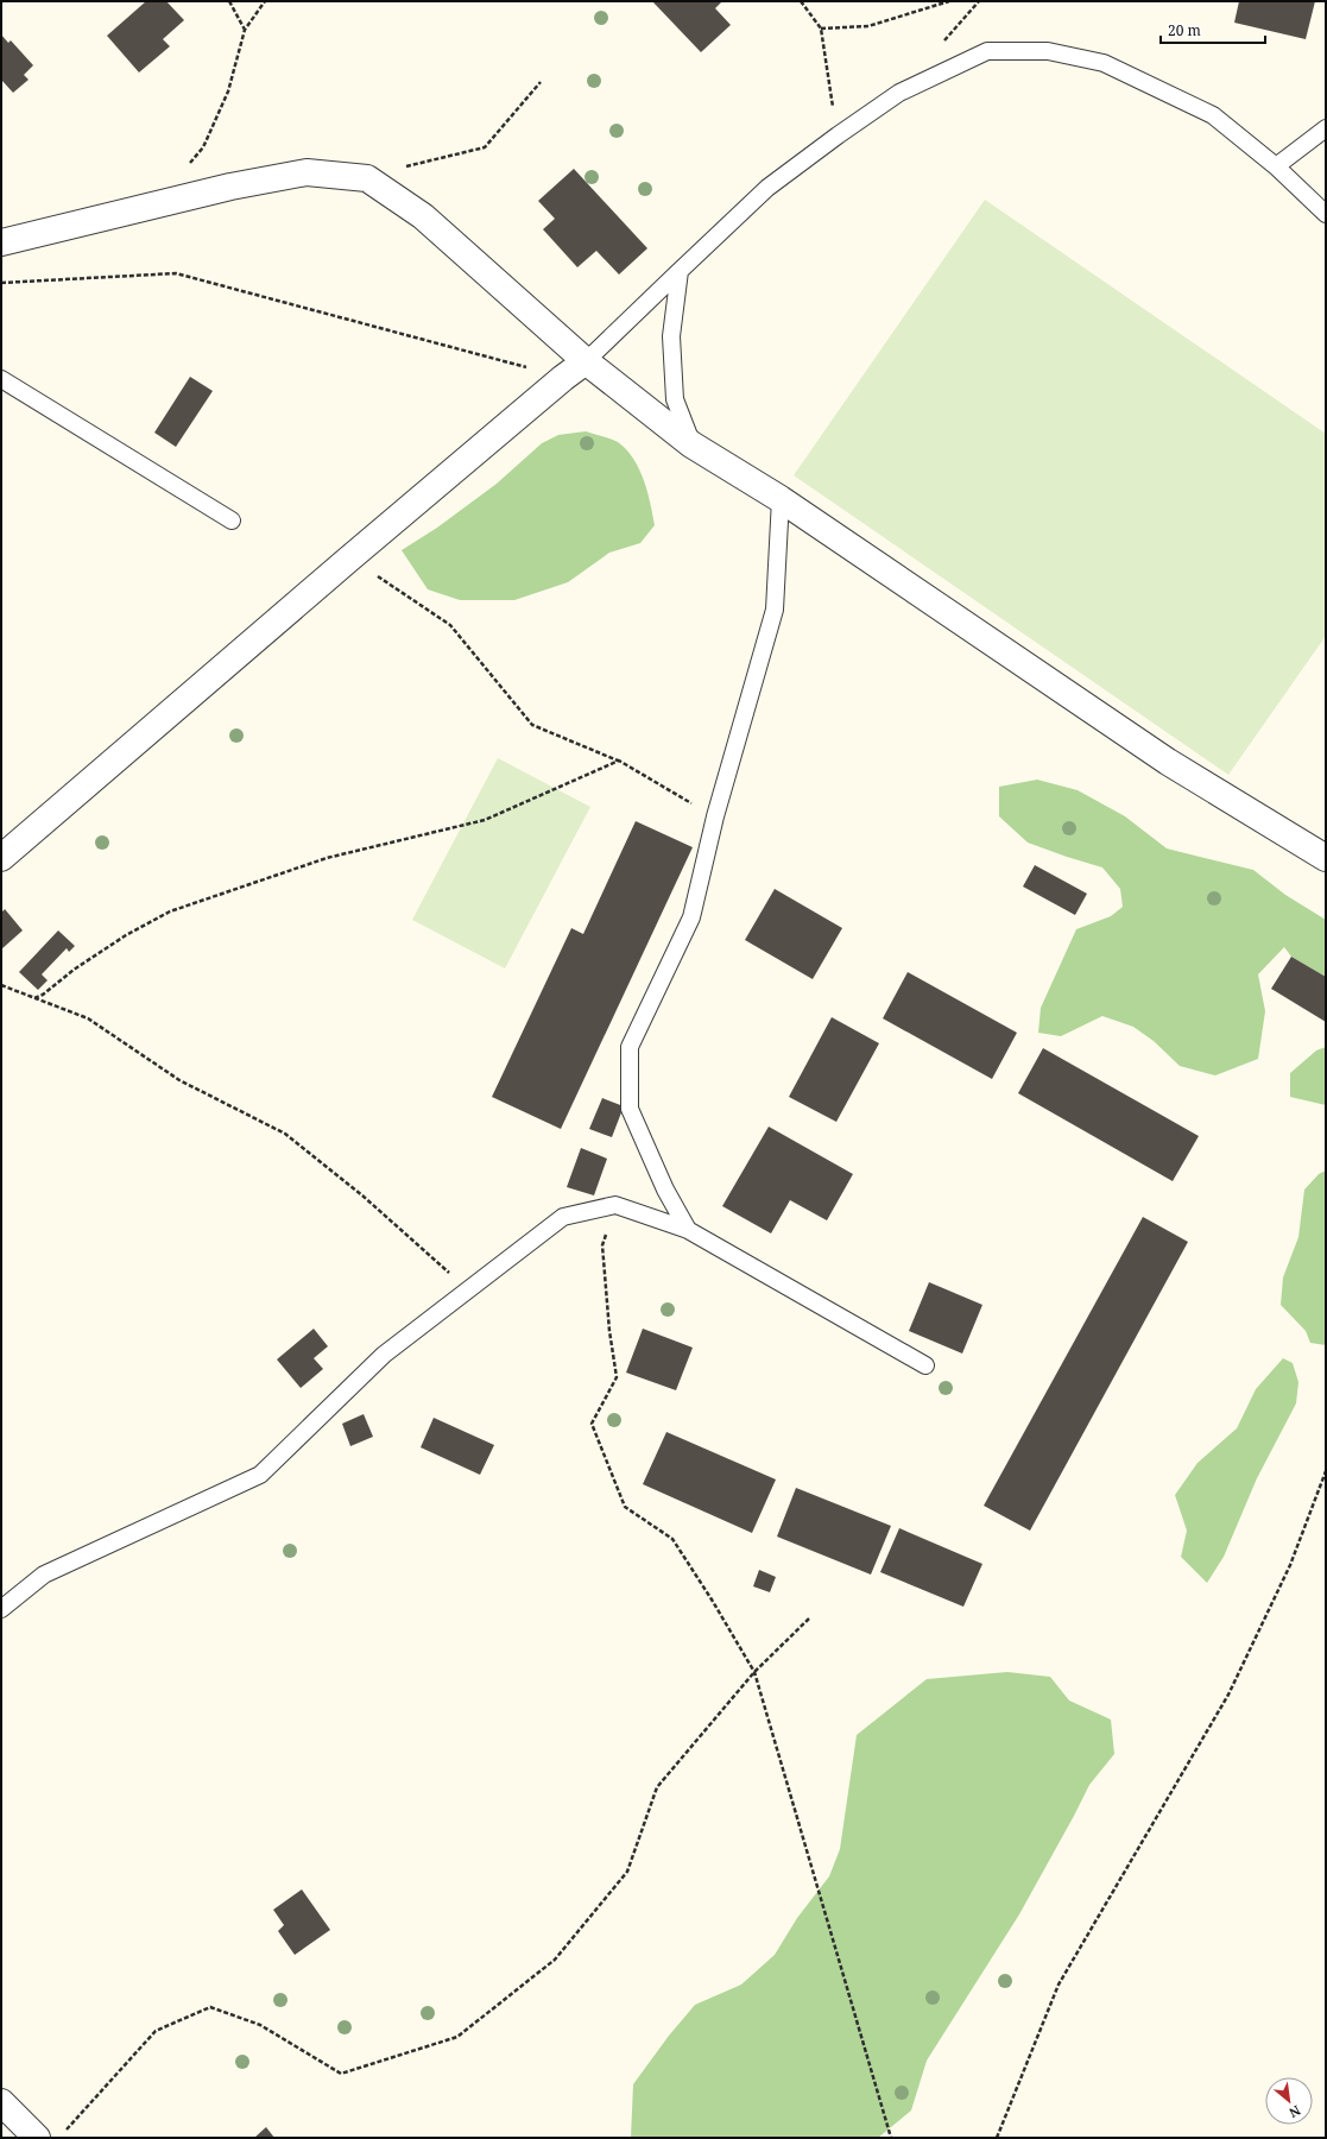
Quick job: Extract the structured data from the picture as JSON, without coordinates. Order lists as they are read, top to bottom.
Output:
{
  "scale_bar": "20 m",
  "north": "bottom right"
}
